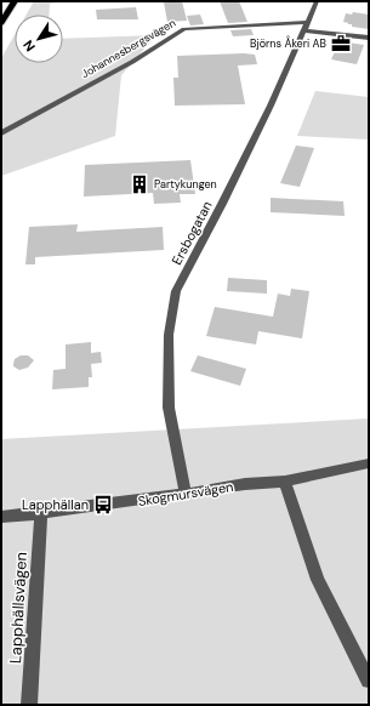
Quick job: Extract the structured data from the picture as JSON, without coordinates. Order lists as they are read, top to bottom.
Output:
{
  "streets": {
    "street": [
      "Johannesbergsvägen",
      "Ersbogatan",
      "Skogmursvägen",
      "Lapphällsvägen"
    ]
  },
  "crossings": [
    ["Johannesbergsvägen", "Ersbogatan"],
    ["Ersbogatan", "Skogmursvägen"],
    ["Skogmursvägen", "Lapphällsvägen"]
  ],
  "places": {
    "office": ["Björns Åkeri AB"],
    "building": ["Partykungen"],
    "bus stop": ["Lapphällan"]
  },
  "north": "bottom left"
}
